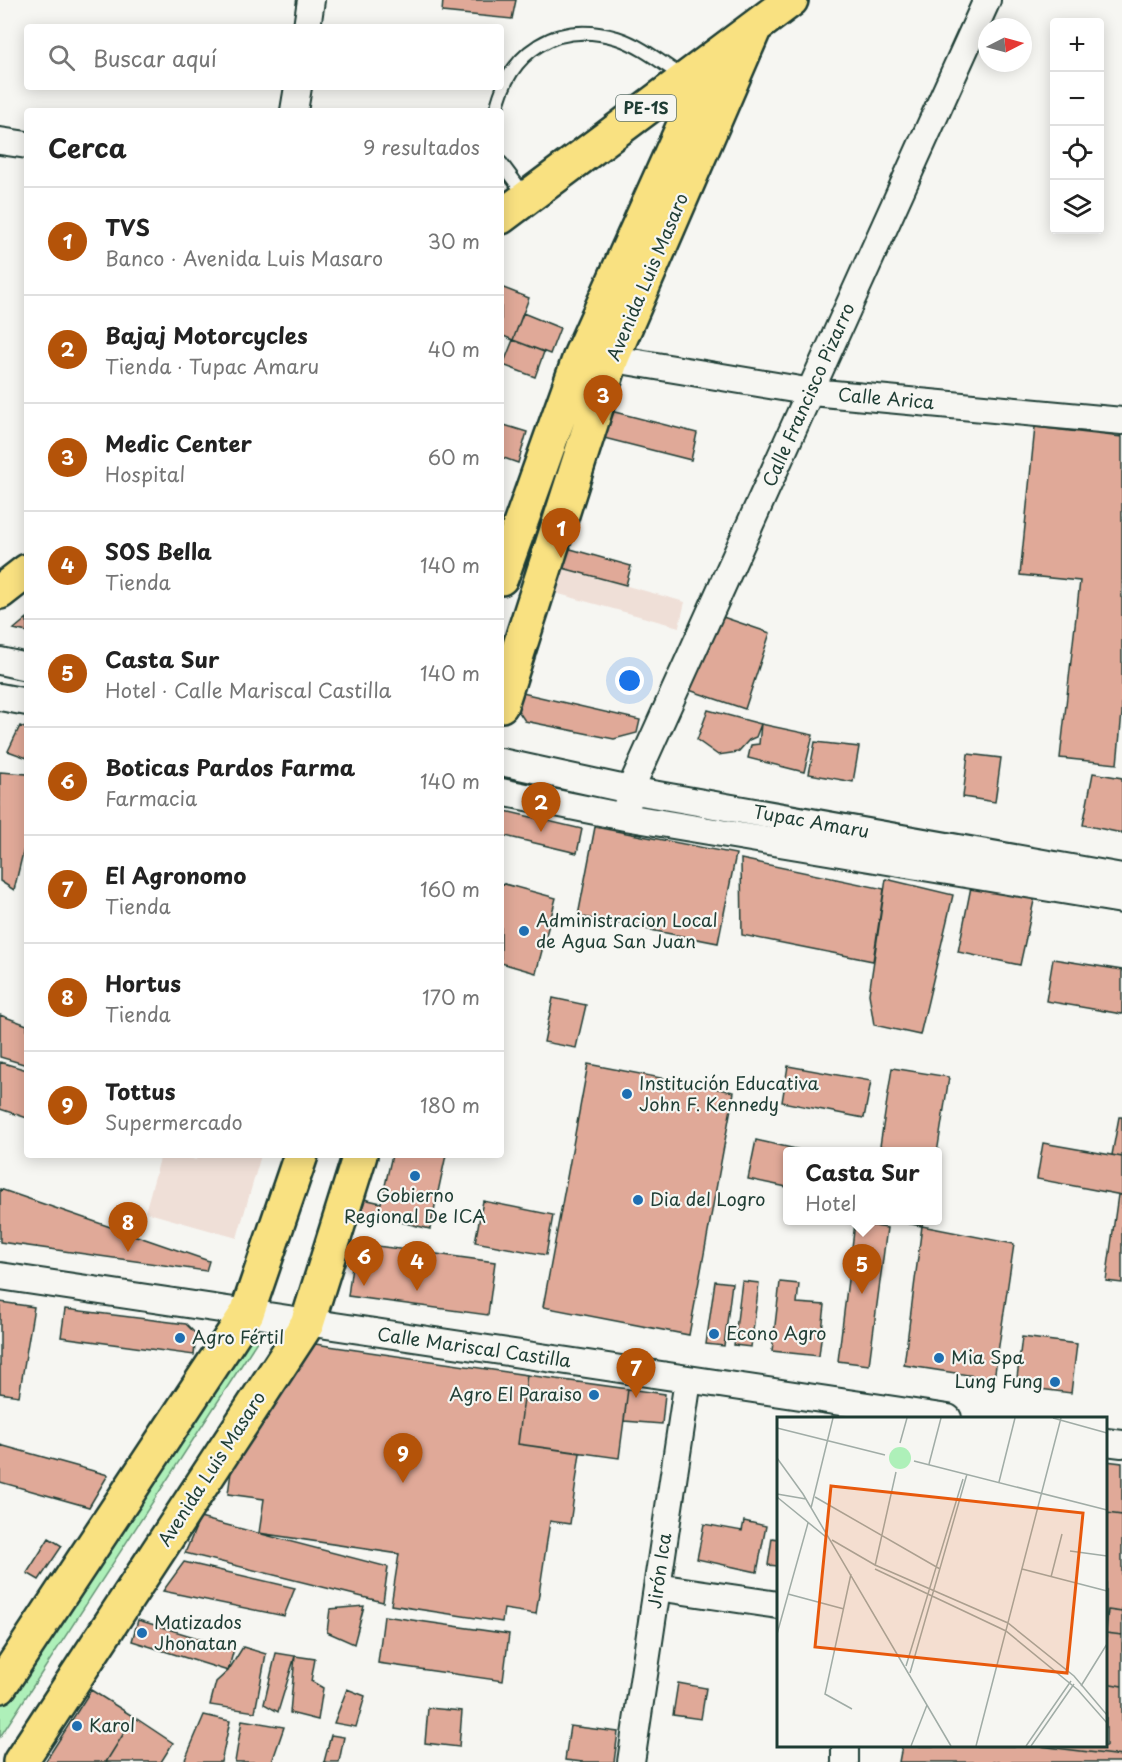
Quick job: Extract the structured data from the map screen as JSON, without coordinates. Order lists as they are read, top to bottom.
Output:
{
  "streets": {
    "highway": ["PE-1S", "Avenida Luis Masaro"],
    "street": [
      "Calle Francisco Pizarro",
      "Calle Arica",
      "Tupac Amaru",
      "Calle Mariscal Castilla",
      "Jirón Ica"
    ]
  },
  "crossings": [
    ["PE-1S", "Avenida Luis Masaro"],
    ["Avenida Luis Masaro", "Calle Arica"],
    ["Avenida Luis Masaro", "Calle Mariscal Castilla"],
    ["Calle Francisco Pizarro", "Calle Arica"],
    ["Calle Francisco Pizarro", "Tupac Amaru"],
    ["Calle Mariscal Castilla", "Jirón Ica"]
  ],
  "places": [
    "Administracion Local de Agua San Juan",
    "Institución Educativa John F. Kennedy",
    "Gobierno Regional De ICA",
    "Dia del Logro",
    "Econo Agro",
    "Agro Fértil",
    "Mia Spa",
    "Lung Fung",
    "Agro El Paraiso",
    "Matizados Jhonatan",
    "Karol"
  ],
  "north": "right",
  "page": {
    "map_buttons": ["+", "−"],
    "search": "Buscar aquí",
    "heading": ["Cerca", "9 resultados"],
    "list": [
      {
        "mark": "1",
        "name": "TVS",
        "note": "Banco · Avenida Luis Masaro",
        "value": "30 m"
      },
      {
        "mark": "2",
        "name": "Bajaj Motorcycles",
        "note": "Tienda · Tupac Amaru",
        "value": "40 m"
      },
      {
        "mark": "3",
        "name": "Medic Center",
        "note": "Hospital",
        "value": "60 m"
      },
      {
        "mark": "4",
        "name": "SOS Bella",
        "note": "Tienda",
        "value": "140 m"
      },
      {
        "mark": "5",
        "name": "Casta Sur",
        "note": "Hotel · Calle Mariscal Castilla",
        "value": "140 m"
      },
      {
        "mark": "6",
        "name": "Boticas Pardos Farma",
        "note": "Farmacia",
        "value": "140 m"
      },
      {
        "mark": "7",
        "name": "El Agronomo",
        "note": "Tienda",
        "value": "160 m"
      },
      {
        "mark": "8",
        "name": "Hortus",
        "note": "Tienda",
        "value": "170 m"
      },
      {
        "mark": "9",
        "name": "Tottus",
        "note": "Supermercado",
        "value": "180 m"
      }
    ],
    "pins": [
      "3",
      "1",
      "2",
      "8",
      "6",
      "4",
      "5",
      "7",
      "9"
    ],
    "popup": ["Casta Sur", "Hotel"]
  }
}
